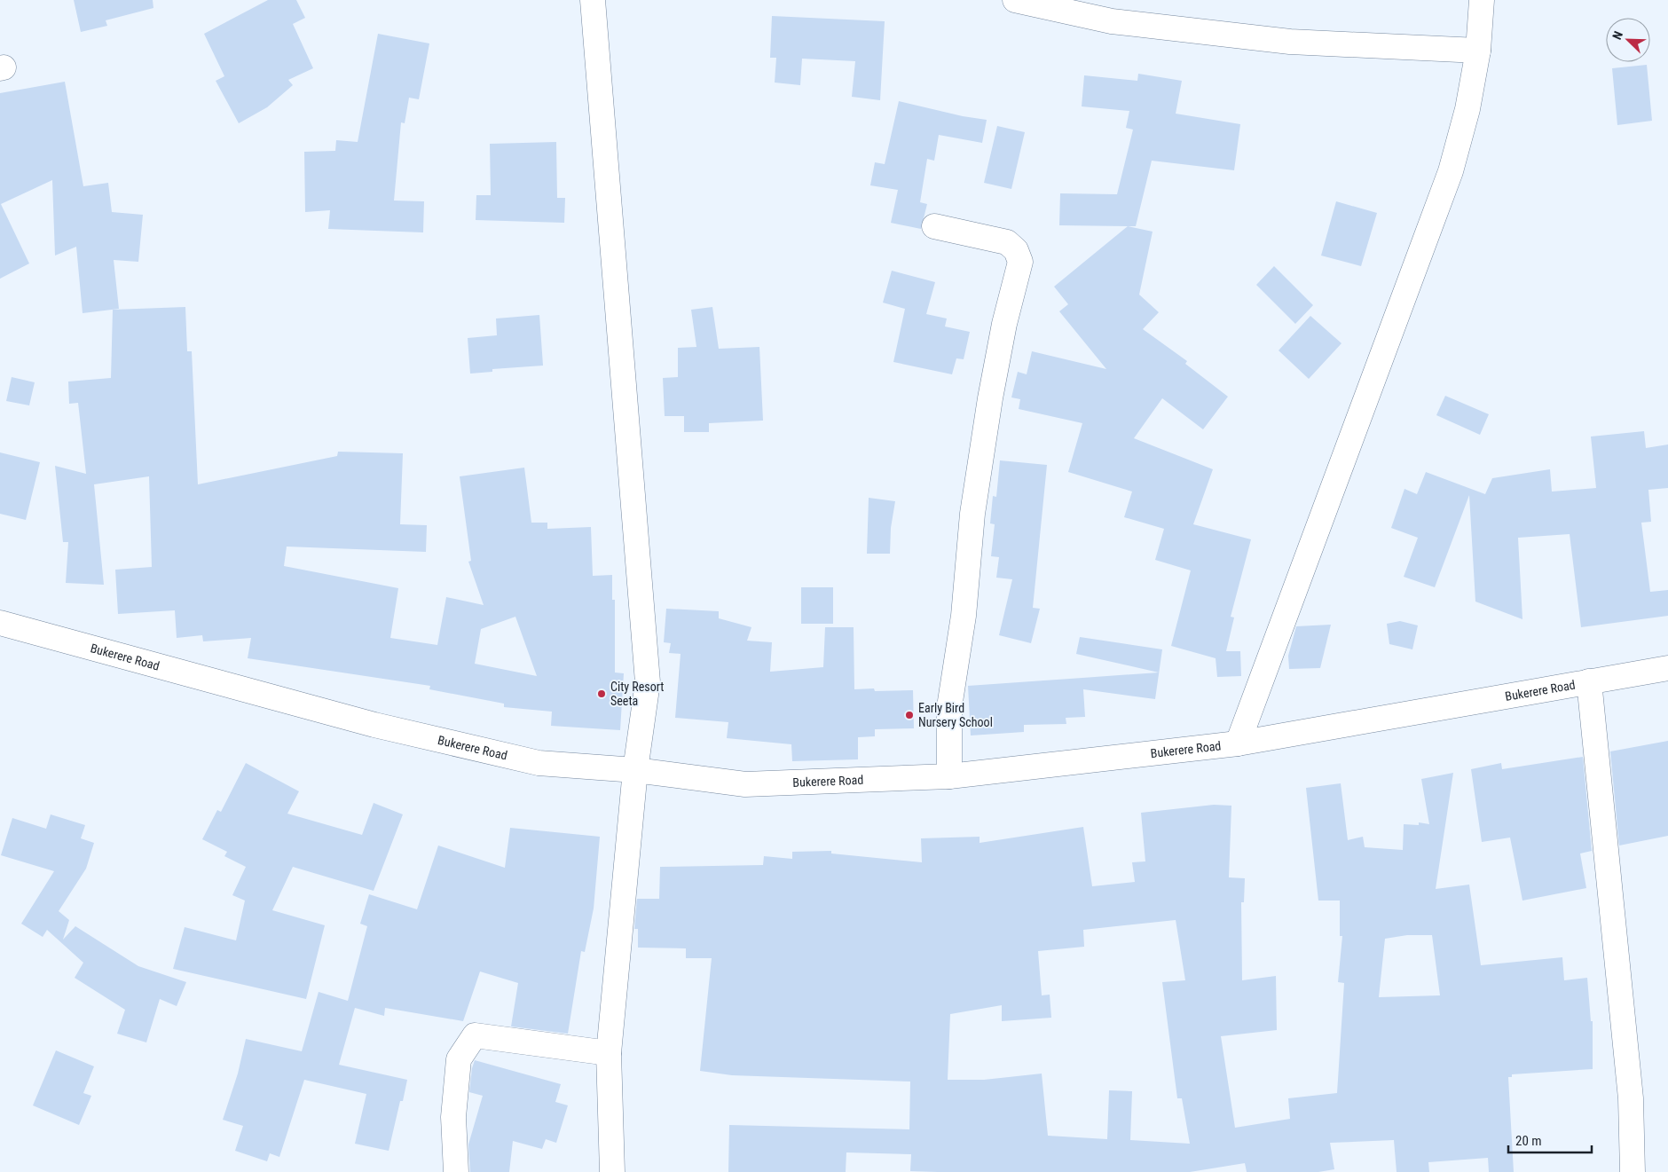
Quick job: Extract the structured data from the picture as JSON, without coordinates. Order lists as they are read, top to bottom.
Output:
{
  "streets": {
    "street": ["Bukerere Road"]
  },
  "places": ["City Resort Seeta", "Early Bird Nursery School"],
  "scale_bar": "20 m",
  "north": "top left"
}
